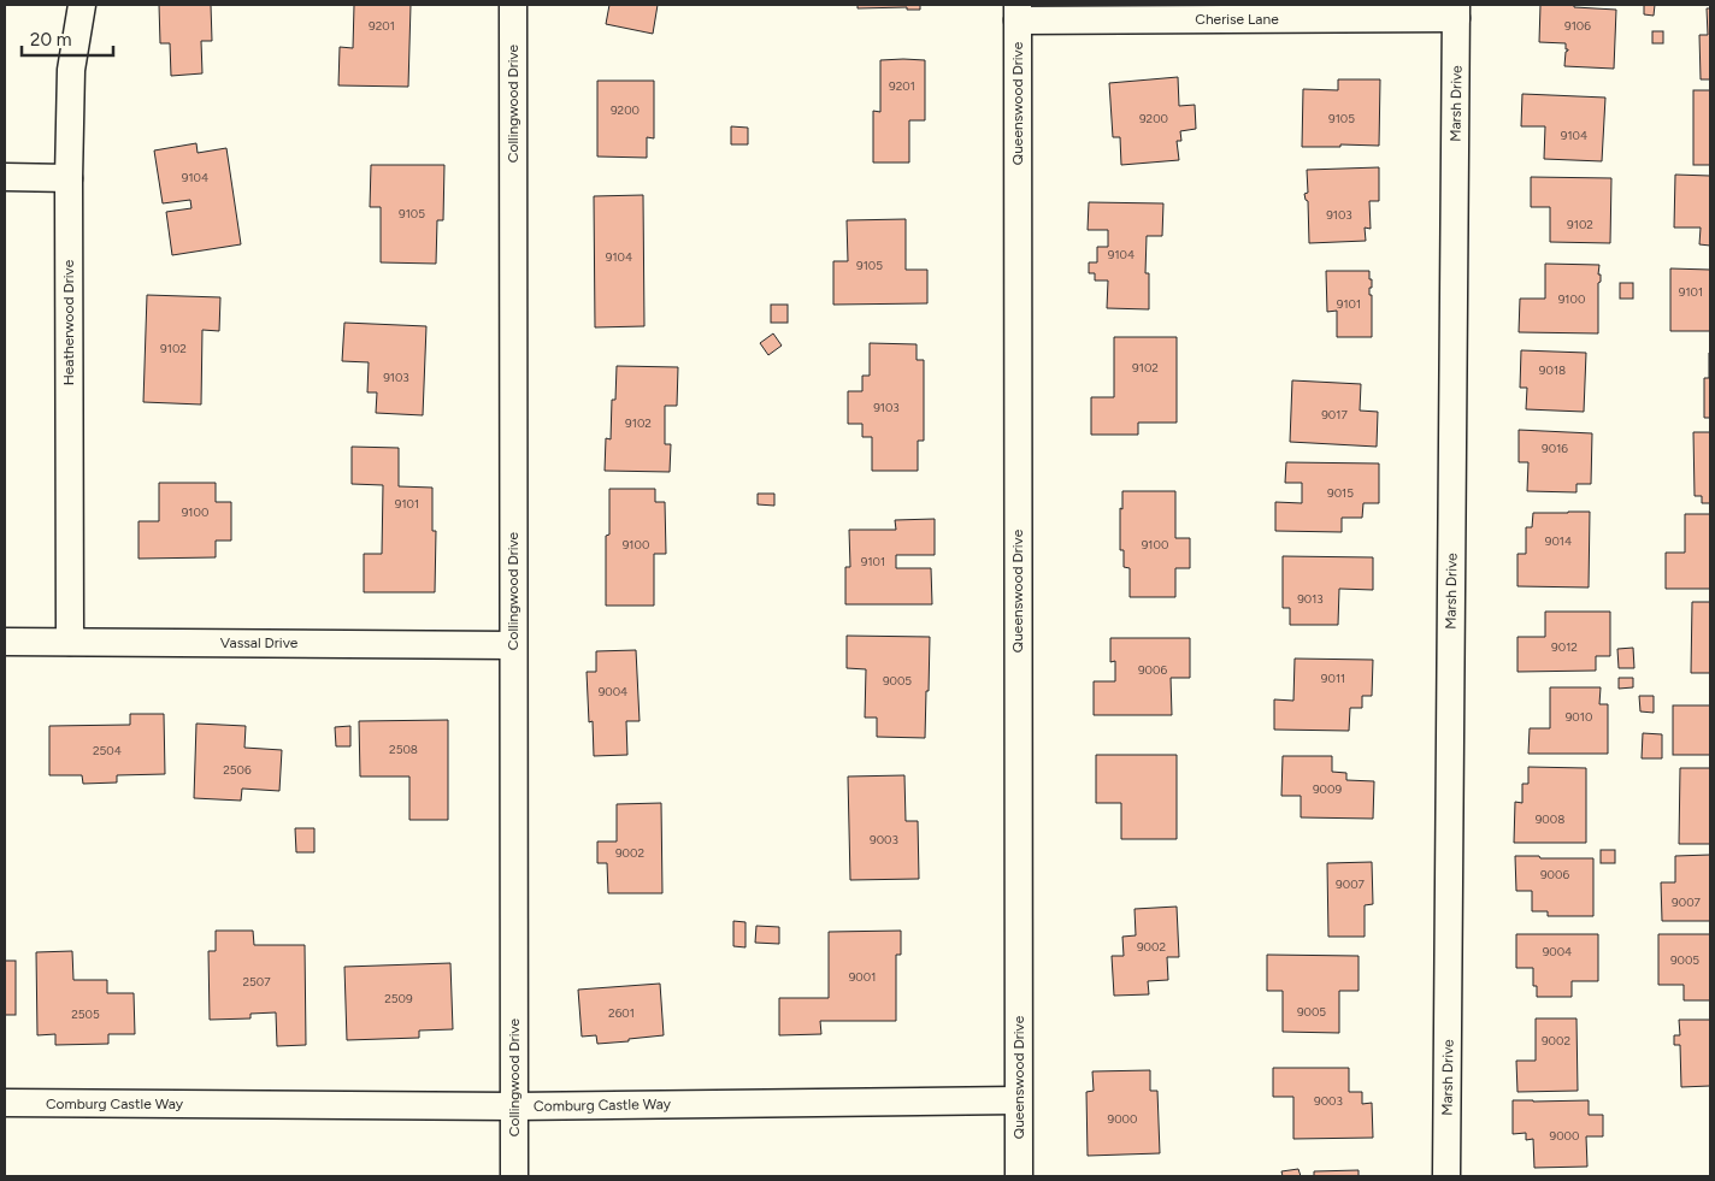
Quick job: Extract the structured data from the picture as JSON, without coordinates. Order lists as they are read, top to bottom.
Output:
{
  "streets": {
    "street": [
      "Cherise Lane",
      "Collingwood Drive",
      "Queenswood Drive",
      "Marsh Drive",
      "Heatherwood Drive",
      "Vassal Drive",
      "Comburg Castle Way"
    ]
  },
  "crossings": [
    ["Cherise Lane", "Queenswood Drive"],
    ["Cherise Lane", "Marsh Drive"],
    ["Collingwood Drive", "Vassal Drive"],
    ["Collingwood Drive", "Comburg Castle Way"],
    ["Queenswood Drive", "Comburg Castle Way"],
    ["Heatherwood Drive", "Vassal Drive"]
  ],
  "house_numbers": [
    "9201",
    "9106",
    "9201",
    "9200",
    "9200",
    "9105",
    "9104",
    "9104",
    "9105",
    "9103",
    "9102",
    "9104",
    "9104",
    "9105",
    "9101",
    "9100",
    "9101",
    "9102",
    "9102",
    "9018",
    "9103",
    "9103",
    "9017",
    "9102",
    "9016",
    "9015",
    "9101",
    "9100",
    "9014",
    "9100",
    "9100",
    "9101",
    "9013",
    "9012",
    "9006",
    "9011",
    "9005",
    "9004",
    "9010",
    "2508",
    "2504",
    "2506",
    "9009",
    "9008",
    "9003",
    "9002",
    "9006",
    "9007",
    "9007",
    "9002",
    "9004",
    "9005",
    "9001",
    "2507",
    "2509",
    "9005",
    "2601",
    "2505",
    "9002",
    "9003",
    "9000",
    "9000"
  ],
  "scale_bar": "20 m"
}
